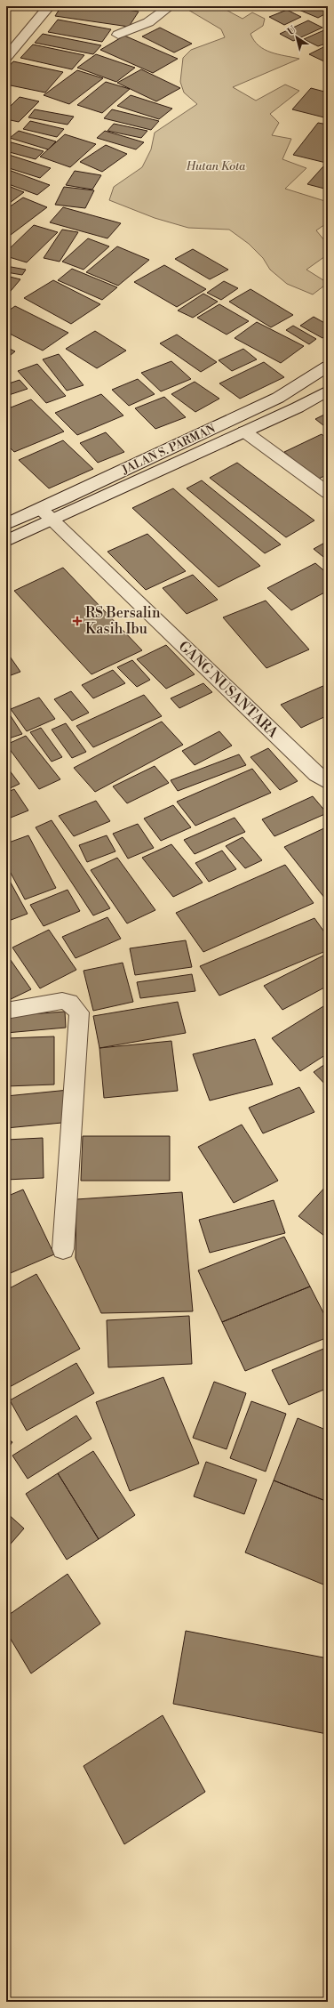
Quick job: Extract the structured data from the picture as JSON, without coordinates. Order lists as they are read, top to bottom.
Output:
{
  "streets": {
    "street": ["JALAN S. PARMAN", "GANG NUSANTARA"]
  },
  "crossings": [
    ["JALAN S. PARMAN", "GANG NUSANTARA"]
  ],
  "parks": ["Hutan Kota"],
  "places": {
    "health": ["RS Bersalin Kasih Ibu"]
  },
  "north": "top left"
}
